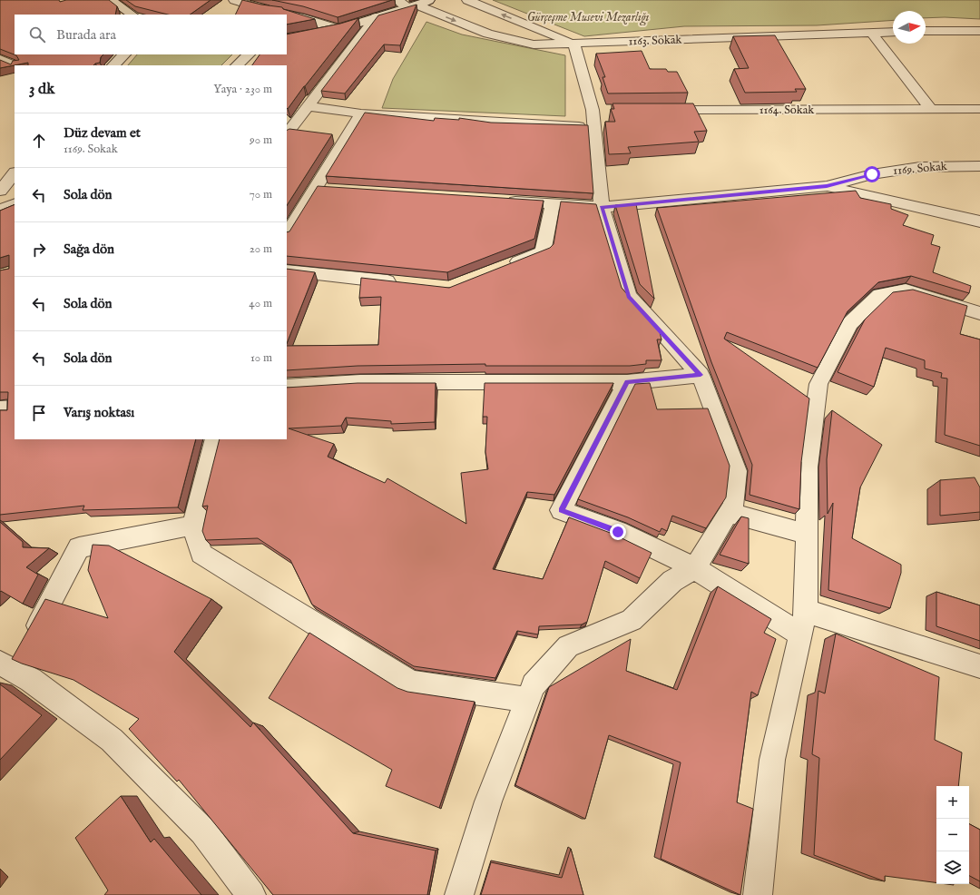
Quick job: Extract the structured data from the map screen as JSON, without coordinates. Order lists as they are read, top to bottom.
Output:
{
  "streets": {
    "street": ["1163. Sokak", "1164. Sokak", "1169. Sokak"]
  },
  "parks": ["Gürçeşme Musevi Mezarlığı"],
  "north": "right",
  "page": {
    "search": "Burada ara",
    "heading": ["3 dk", "Yaya · 230 m"],
    "list": [
      ["Düz devam et", "1169. Sokak", "90 m"],
      ["Sola dön", "70 m"],
      ["Sağa dön", "20 m"],
      ["Sola dön", "40 m"],
      ["Sola dön", "10 m"],
      "Varış noktası"
    ],
    "map_buttons": ["+", "−"]
  }
}
